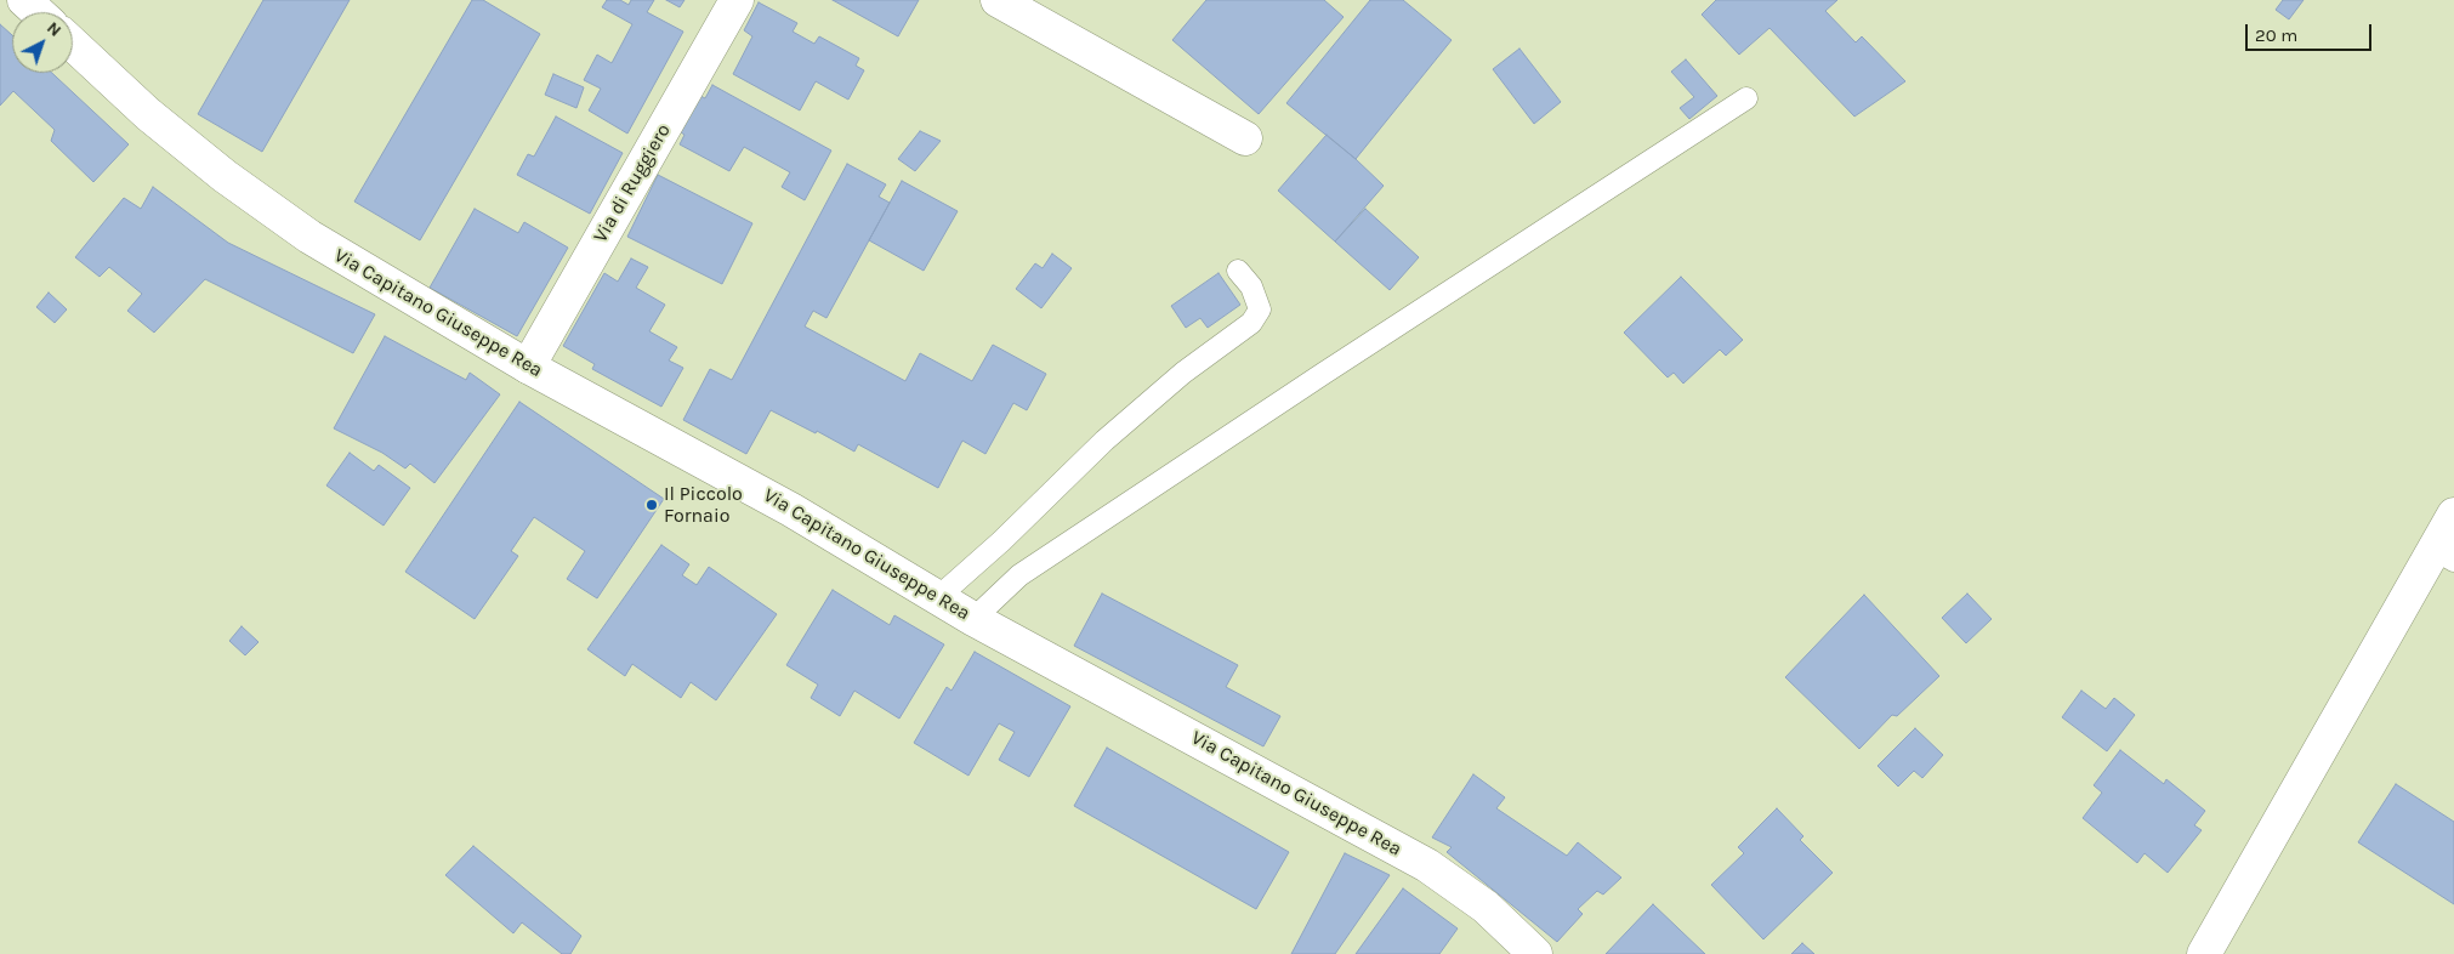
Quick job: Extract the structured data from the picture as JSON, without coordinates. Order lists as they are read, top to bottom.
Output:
{
  "streets": {
    "street": ["Via di Ruggiero", "Via Capitano Giuseppe Rea"]
  },
  "crossings": [
    ["Via di Ruggiero", "Via Capitano Giuseppe Rea"]
  ],
  "places": ["Il Piccolo Fornaio"],
  "scale_bar": "20 m",
  "north": "top right"
}
